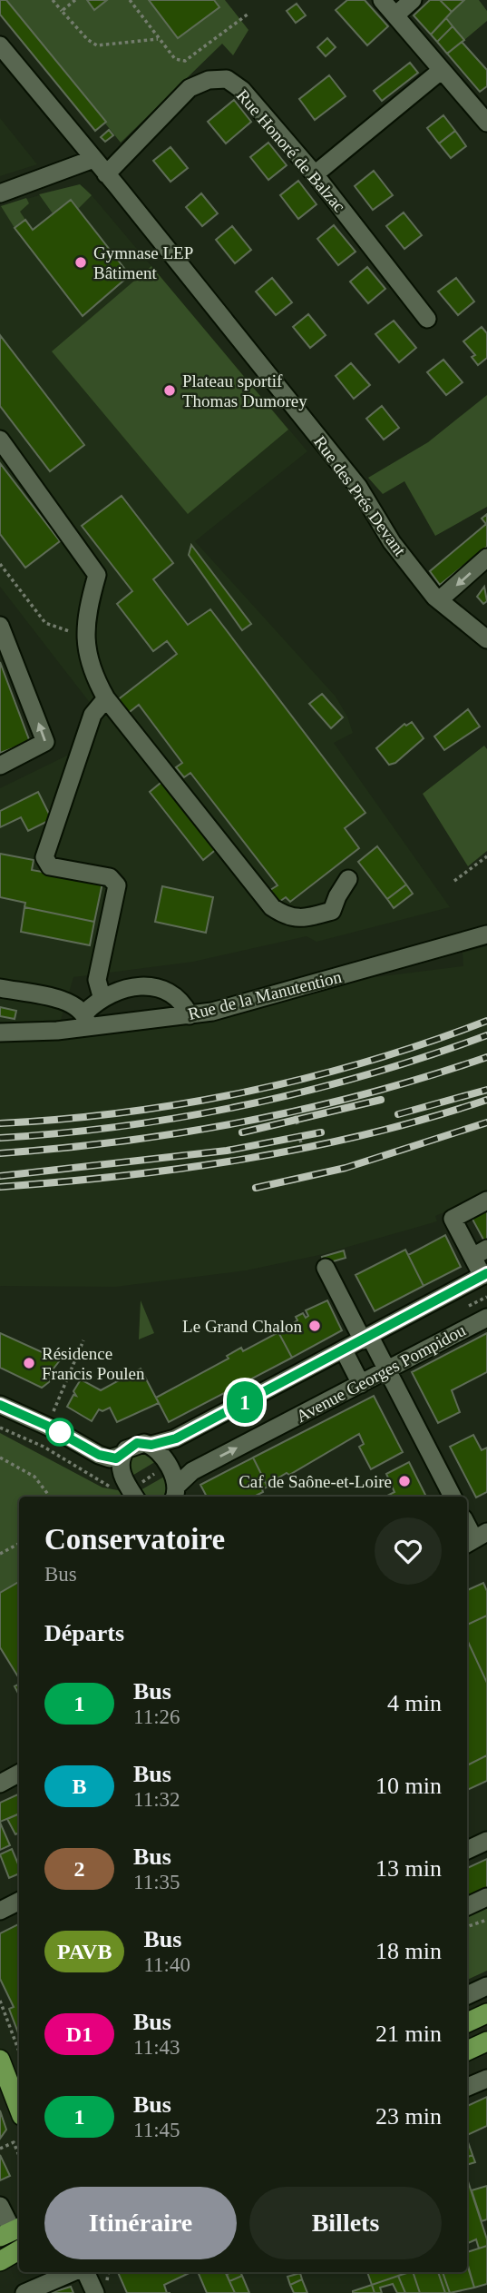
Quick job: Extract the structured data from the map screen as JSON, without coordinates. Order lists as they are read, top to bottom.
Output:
{
  "streets": {
    "street": [
      "Rue Honoré de Balzac",
      "Rue des Prés Devant",
      "Rue de la Manutention",
      "Avenue Georges Pompidou"
    ]
  },
  "crossings": [
    ["Rue Honoré de Balzac", "Rue des Prés Devant"]
  ],
  "places": [
    "Gymnase LEP Bâtiment",
    "Plateau sportif Thomas Dumorey",
    "Le Grand Chalon",
    "Résidence Francis Poulen",
    "Caf de Saône-et-Loire"
  ],
  "lines": ["bus line 1"],
  "page": {
    "on_map": "1",
    "heading": [
      ["Conservatoire", "Bus"],
      "Départs"
    ],
    "list": [
      {
        "mark": "1",
        "name": "Bus",
        "note": "11:26",
        "value": "4 min"
      },
      {
        "mark": "B",
        "name": "Bus",
        "note": "11:32",
        "value": "10 min"
      },
      {
        "mark": "2",
        "name": "Bus",
        "note": "11:35",
        "value": "13 min"
      },
      {
        "mark": "PAVB",
        "name": "Bus",
        "note": "11:40",
        "value": "18 min"
      },
      {
        "mark": "D1",
        "name": "Bus",
        "note": "11:43",
        "value": "21 min"
      },
      {
        "mark": "1",
        "name": "Bus",
        "note": "11:45",
        "value": "23 min"
      }
    ],
    "buttons": ["Itinéraire", "Billets"]
  }
}
